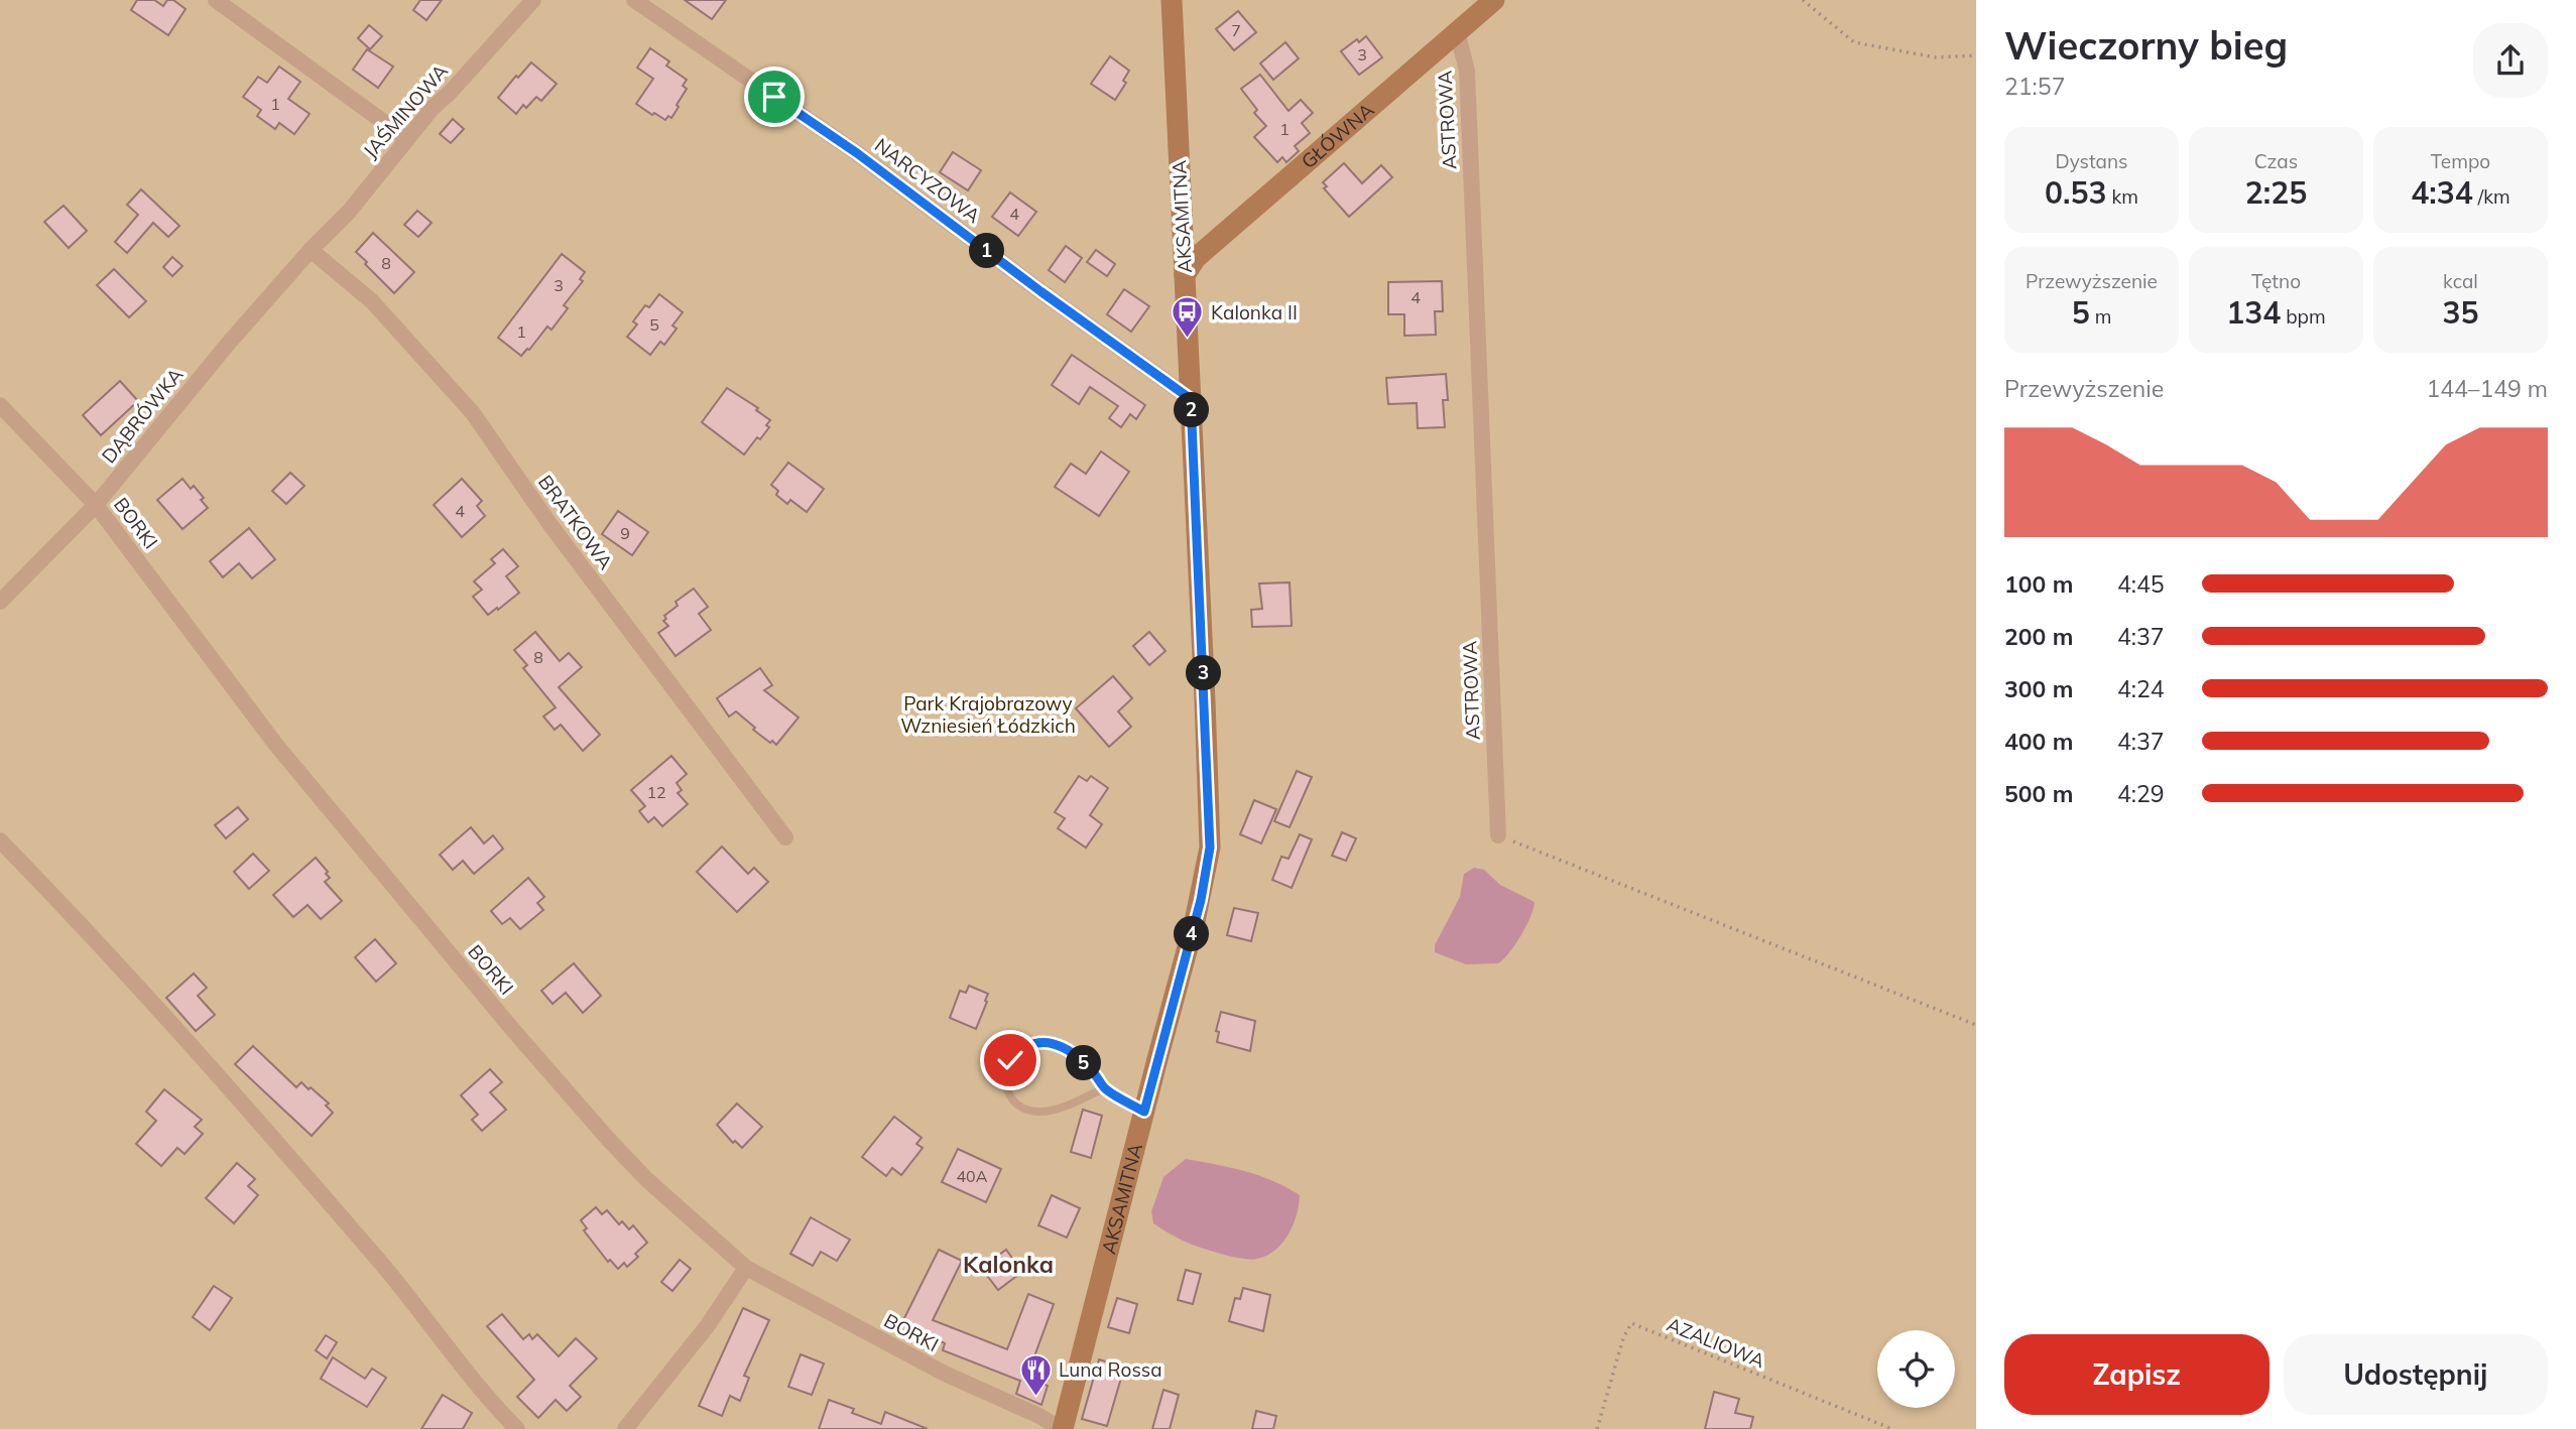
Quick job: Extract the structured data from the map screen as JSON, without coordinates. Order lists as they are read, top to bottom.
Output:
{
  "streets": {
    "street": [
      "JAŚMINOWA",
      "ASTROWA",
      "GŁÓWNA",
      "NARCYZOWA",
      "AKSAMITNA",
      "DĄBRÓWKA",
      "BRATKOWA",
      "BORKI"
    ],
    "path": ["AZALIOWA"]
  },
  "crossings": [
    ["JAŚMINOWA", "DĄBRÓWKA"],
    ["JAŚMINOWA", "BRATKOWA"],
    ["ASTROWA", "GŁÓWNA"],
    ["GŁÓWNA", "AKSAMITNA"],
    ["NARCYZOWA", "AKSAMITNA"],
    ["AKSAMITNA", "BORKI"],
    ["DĄBRÓWKA", "BRATKOWA"],
    ["DĄBRÓWKA", "BORKI"]
  ],
  "districts": ["Kalonka"],
  "parks": ["Park Krajobrazowy Wzniesień Łódzkich"],
  "places": {
    "bus stop": ["Kalonka II"],
    "restaurant": ["Luna Rossa"]
  },
  "house_numbers": [
    "7",
    "3",
    "1",
    "1",
    "4",
    "8",
    "3",
    "4",
    "5",
    "1",
    "4",
    "9",
    "8",
    "12",
    "40A"
  ],
  "page": {
    "heading": ["Wieczorny bieg", "21:57"],
    "stats": [
      ["Dystans", "0.53 km"],
      ["Czas", "2:25"],
      ["Tempo", "4:34 /km"],
      ["Przewyższenie", "5 m"],
      ["Tętno", "134 bpm"],
      ["kcal", "35"]
    ],
    "pins": [
      "1",
      "2",
      "3",
      "4",
      "5"
    ],
    "chart": ["Przewyższenie", "144–149 m"],
    "list": [
      {
        "name": "100 m",
        "note": "4:45"
      },
      {
        "name": "200 m",
        "note": "4:37"
      },
      {
        "name": "300 m",
        "note": "4:24"
      },
      {
        "name": "400 m",
        "note": "4:37"
      },
      {
        "name": "500 m",
        "note": "4:29"
      }
    ],
    "buttons": ["Zapisz", "Udostępnij"]
  }
}
